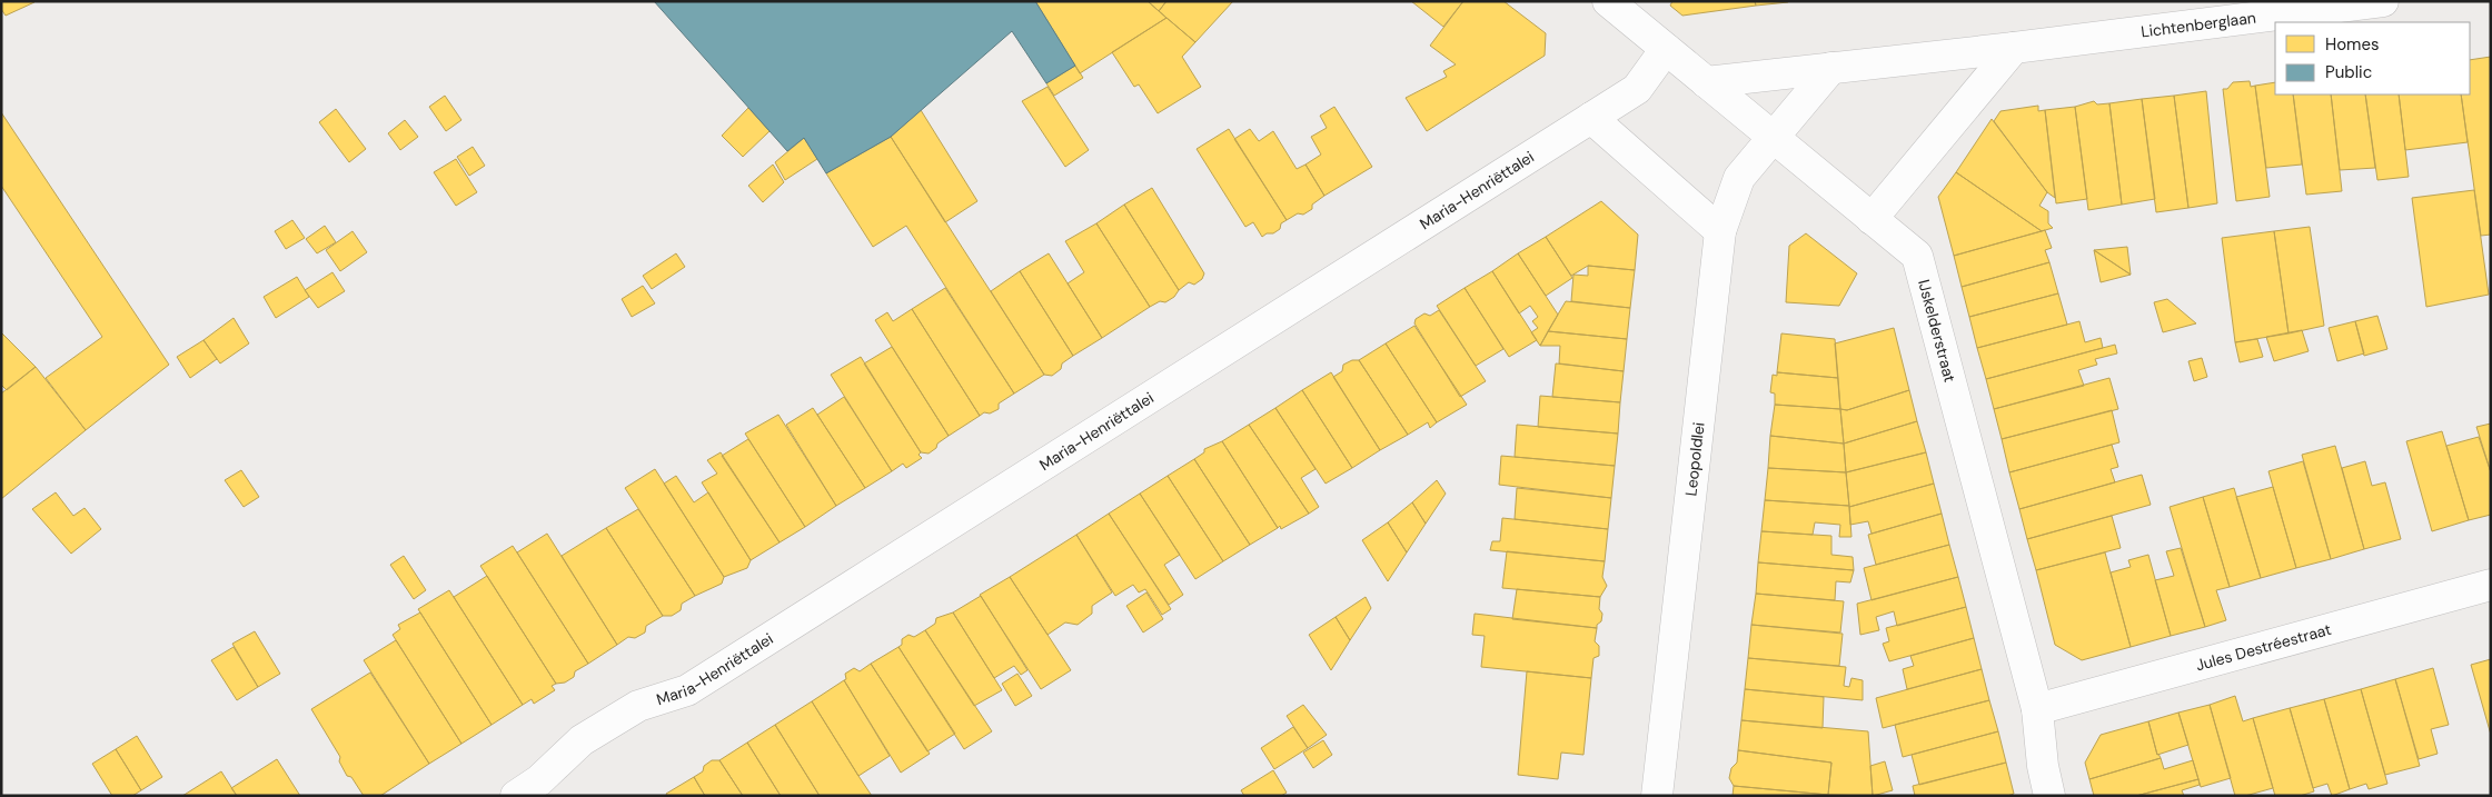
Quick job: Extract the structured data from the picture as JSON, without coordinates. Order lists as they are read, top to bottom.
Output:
{
  "streets": {
    "street": [
      "Lichtenberglaan",
      "Maria-Henriëttalei",
      "IJskelderstraat",
      "Leopoldlei",
      "Jules Destréestraat"
    ]
  },
  "crossings": [
    ["Lichtenberglaan", "IJskelderstraat"],
    ["Maria-Henriëttalei", "IJskelderstraat"],
    ["IJskelderstraat", "Leopoldlei"],
    ["IJskelderstraat", "Jules Destréestraat"]
  ],
  "legend": ["Homes", "Public"]
}
